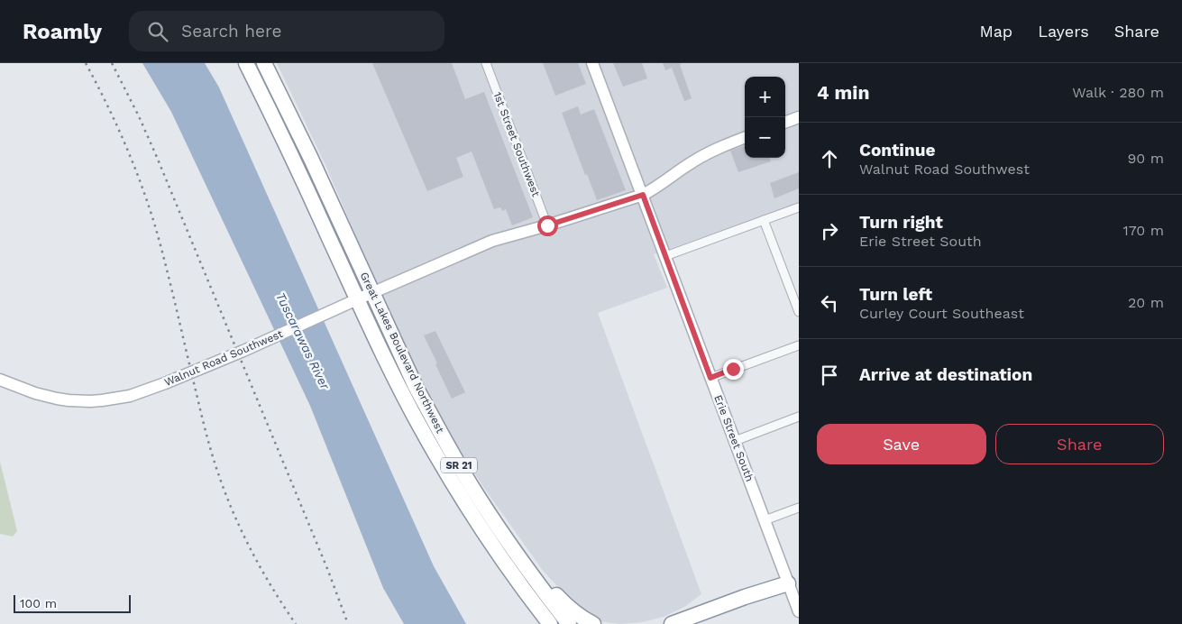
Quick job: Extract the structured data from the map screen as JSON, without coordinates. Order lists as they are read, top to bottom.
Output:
{
  "streets": {
    "highway": ["Great Lakes Boulevard Northwest", "SR 21"],
    "main road": ["Walnut Road Southwest", "Erie Street South"],
    "street": ["1st Street Southwest"]
  },
  "crossings": [
    ["1st Street Southwest", "Walnut Road Southwest"],
    ["Great Lakes Boulevard Northwest", "Walnut Road Southwest"],
    ["Walnut Road Southwest", "Erie Street South"]
  ],
  "water": ["Tuscarawas River"],
  "scale_bar": "100 m",
  "page": {
    "header": "Roamly",
    "search": "Search here",
    "nav": ["Map", "Layers", "Share"],
    "heading": ["4 min", "Walk · 280 m"],
    "map_buttons": ["+", "−"],
    "list": [
      ["Continue", "Walnut Road Southwest", "90 m"],
      ["Turn right", "Erie Street South", "170 m"],
      ["Turn left", "Curley Court Southeast", "20 m"],
      "Arrive at destination"
    ],
    "buttons": ["Save", "Share"],
    "scale": "100 m"
  }
}
